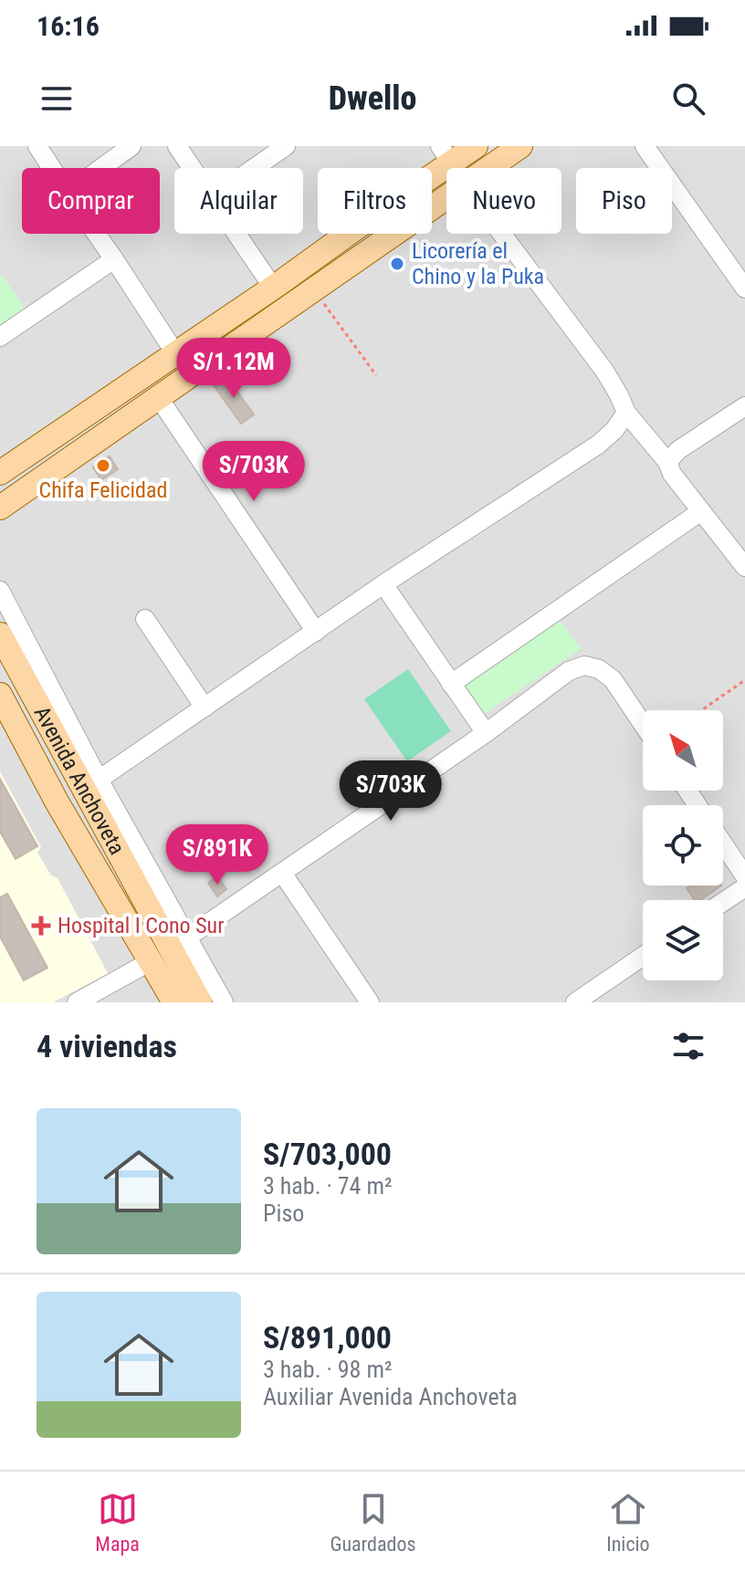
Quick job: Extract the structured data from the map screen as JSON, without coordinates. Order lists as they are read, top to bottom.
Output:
{
  "streets": {
    "main road": ["Avenida Anchoveta"]
  },
  "places": {
    "other": ["Licorería el Chino y la Puka", "Chifa Felicidad"],
    "health": ["Hospital I Cono Sur"]
  },
  "north": "top left",
  "page": {
    "status": "16:16",
    "header": "Dwello",
    "chip": [
      "Comprar",
      "Alquilar",
      "Filtros",
      "Nuevo",
      "Piso"
    ],
    "price": [
      "S/1.12M",
      "S/703K",
      "S/703K",
      "S/891K"
    ],
    "heading": "4 viviendas",
    "list": [
      {
        "name": "S/703,000",
        "note": "3 hab. · 74 m² · Piso"
      },
      {
        "name": "S/891,000",
        "note": "3 hab. · 98 m² · Auxiliar Avenida Anchoveta"
      }
    ],
    "tabs": ["Mapa", "Guardados", "Inicio"]
  }
}
